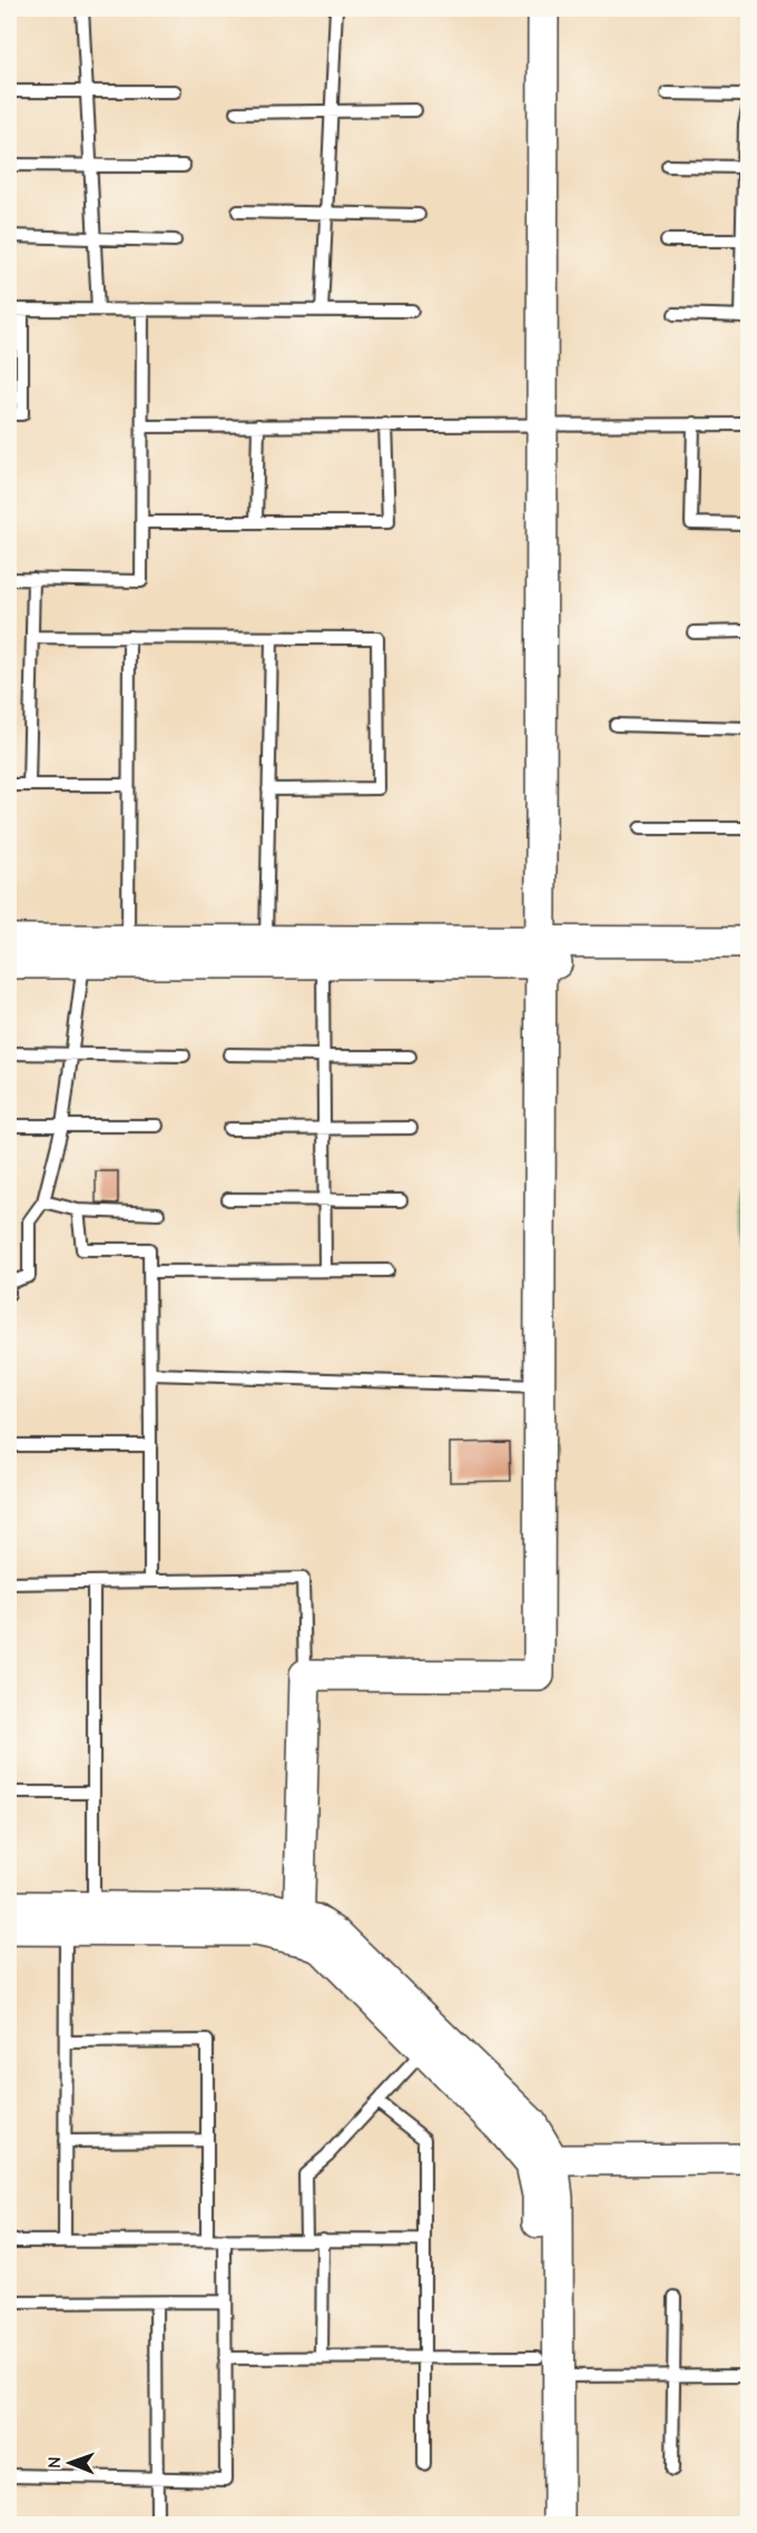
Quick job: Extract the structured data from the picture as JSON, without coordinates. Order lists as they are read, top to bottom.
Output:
{
  "north": "left"
}
